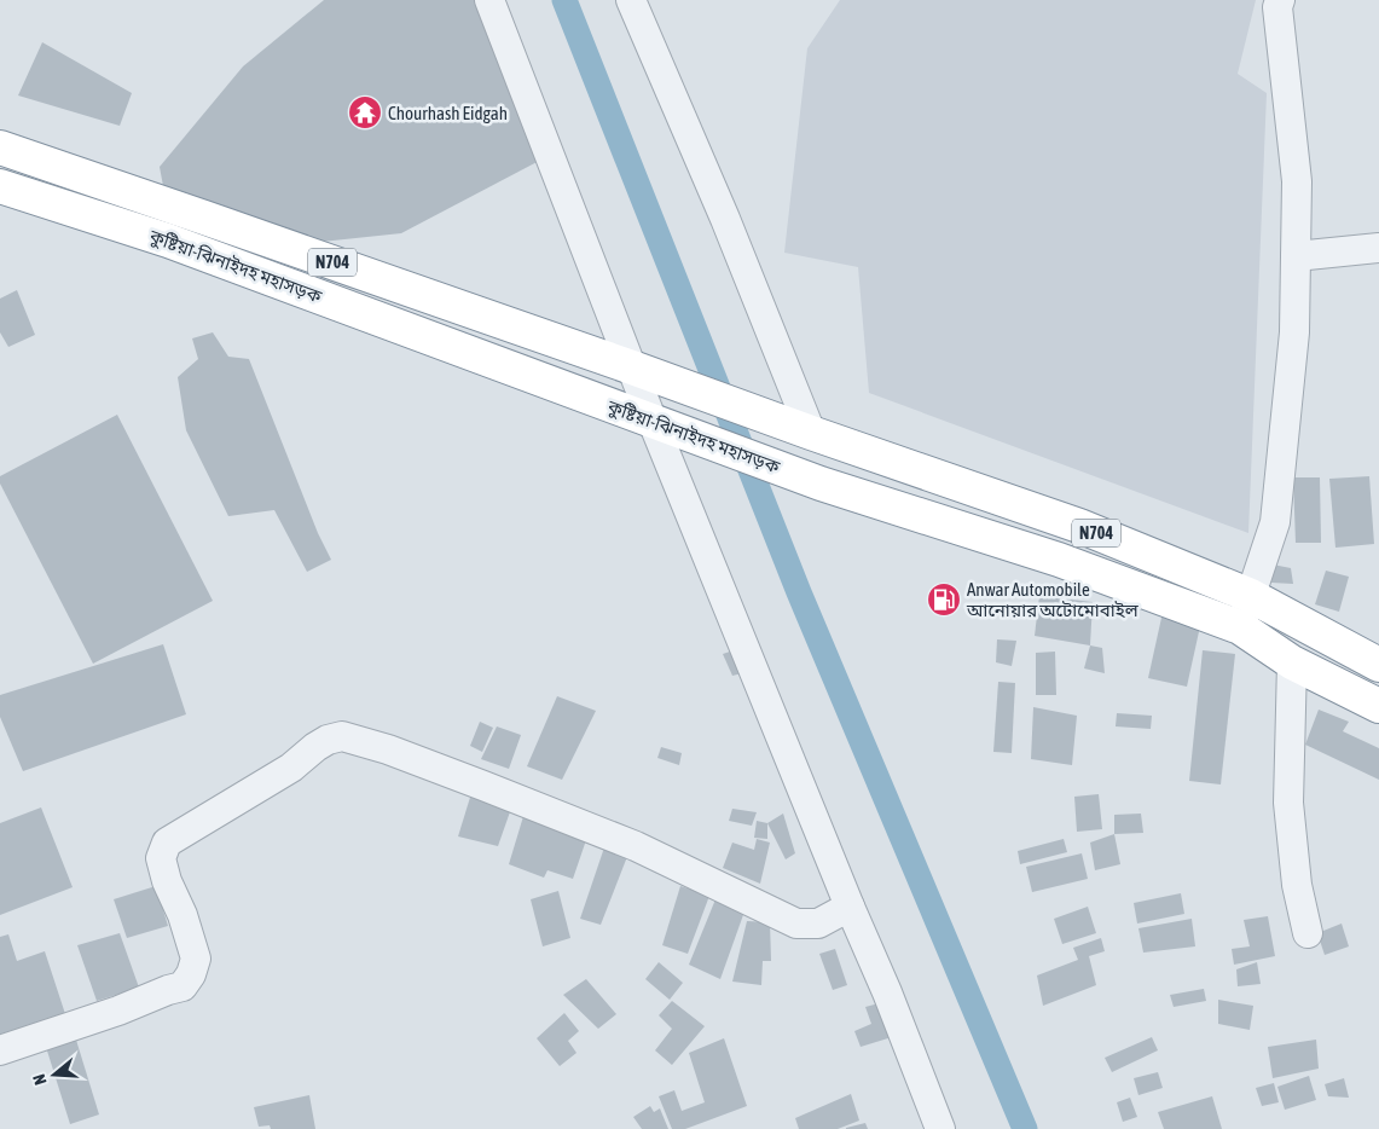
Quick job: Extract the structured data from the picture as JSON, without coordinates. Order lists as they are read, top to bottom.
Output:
{
  "streets": {
    "highway": ["N704", "কুষ্টিয়া-ঝিনাইদহ মহাসড়ক"]
  },
  "places": {
    "temple": ["Chourhash Eidgah"],
    "fuel station": ["Anwar Automobile আনোয়ার অটোমোবাইল"]
  },
  "north": "left"
}
